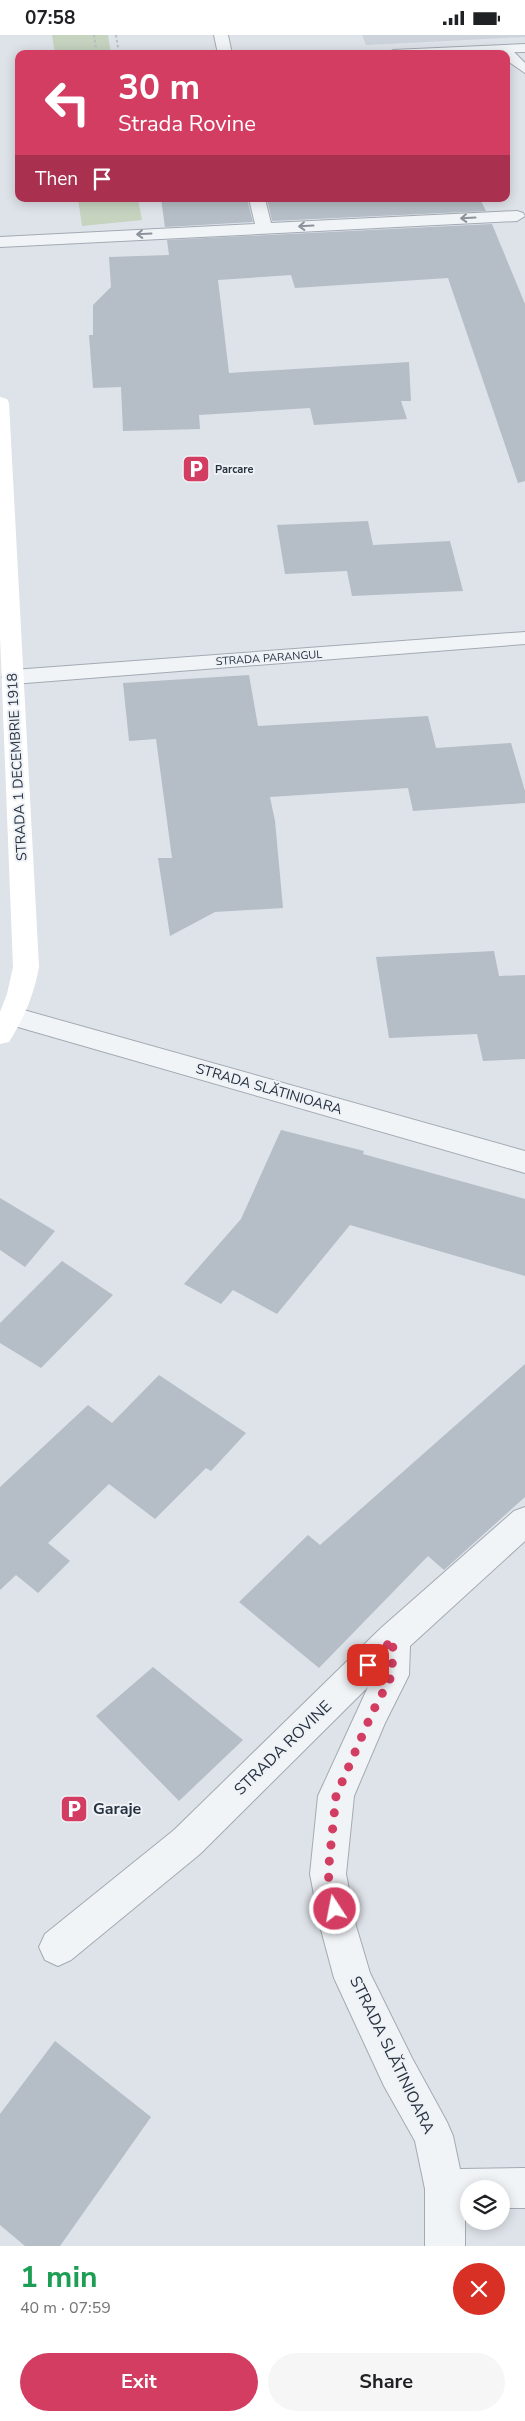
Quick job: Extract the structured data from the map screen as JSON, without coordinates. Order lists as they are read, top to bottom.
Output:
{
  "streets": {
    "main road": ["STRADA 1 DECEMBRIE 1918"],
    "street": ["STRADA PARANGUL", "STRADA SLĂTINIOARA", "STRADA ROVINE"]
  },
  "crossings": [
    ["STRADA PARANGUL", "STRADA 1 DECEMBRIE 1918"],
    ["STRADA 1 DECEMBRIE 1918", "STRADA SLĂTINIOARA"],
    ["STRADA SLĂTINIOARA", "STRADA ROVINE"]
  ],
  "places": {
    "parking": ["Parcare", "Garaje"]
  },
  "page": {
    "status": "07:58",
    "turn": ["30 m", "Strada Rovine"],
    "then": "Then",
    "heading": ["1 min", "40 m · 07:59"],
    "buttons": ["Exit", "Share"]
  }
}
